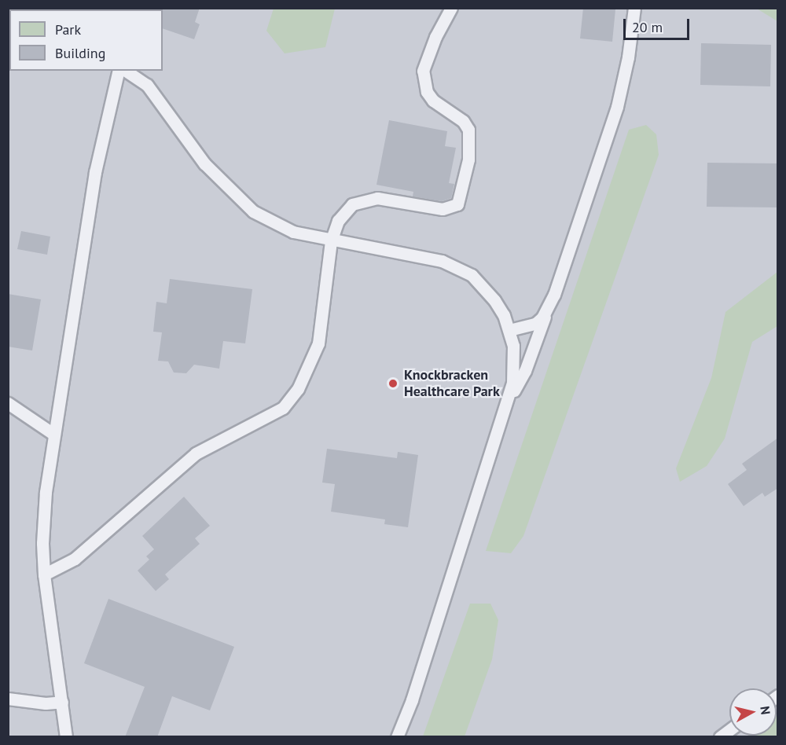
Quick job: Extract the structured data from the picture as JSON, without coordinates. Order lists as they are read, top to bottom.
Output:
{
  "places": ["Knockbracken Healthcare Park"],
  "legend": ["Park", "Building"],
  "scale_bar": "20 m",
  "north": "right"
}
